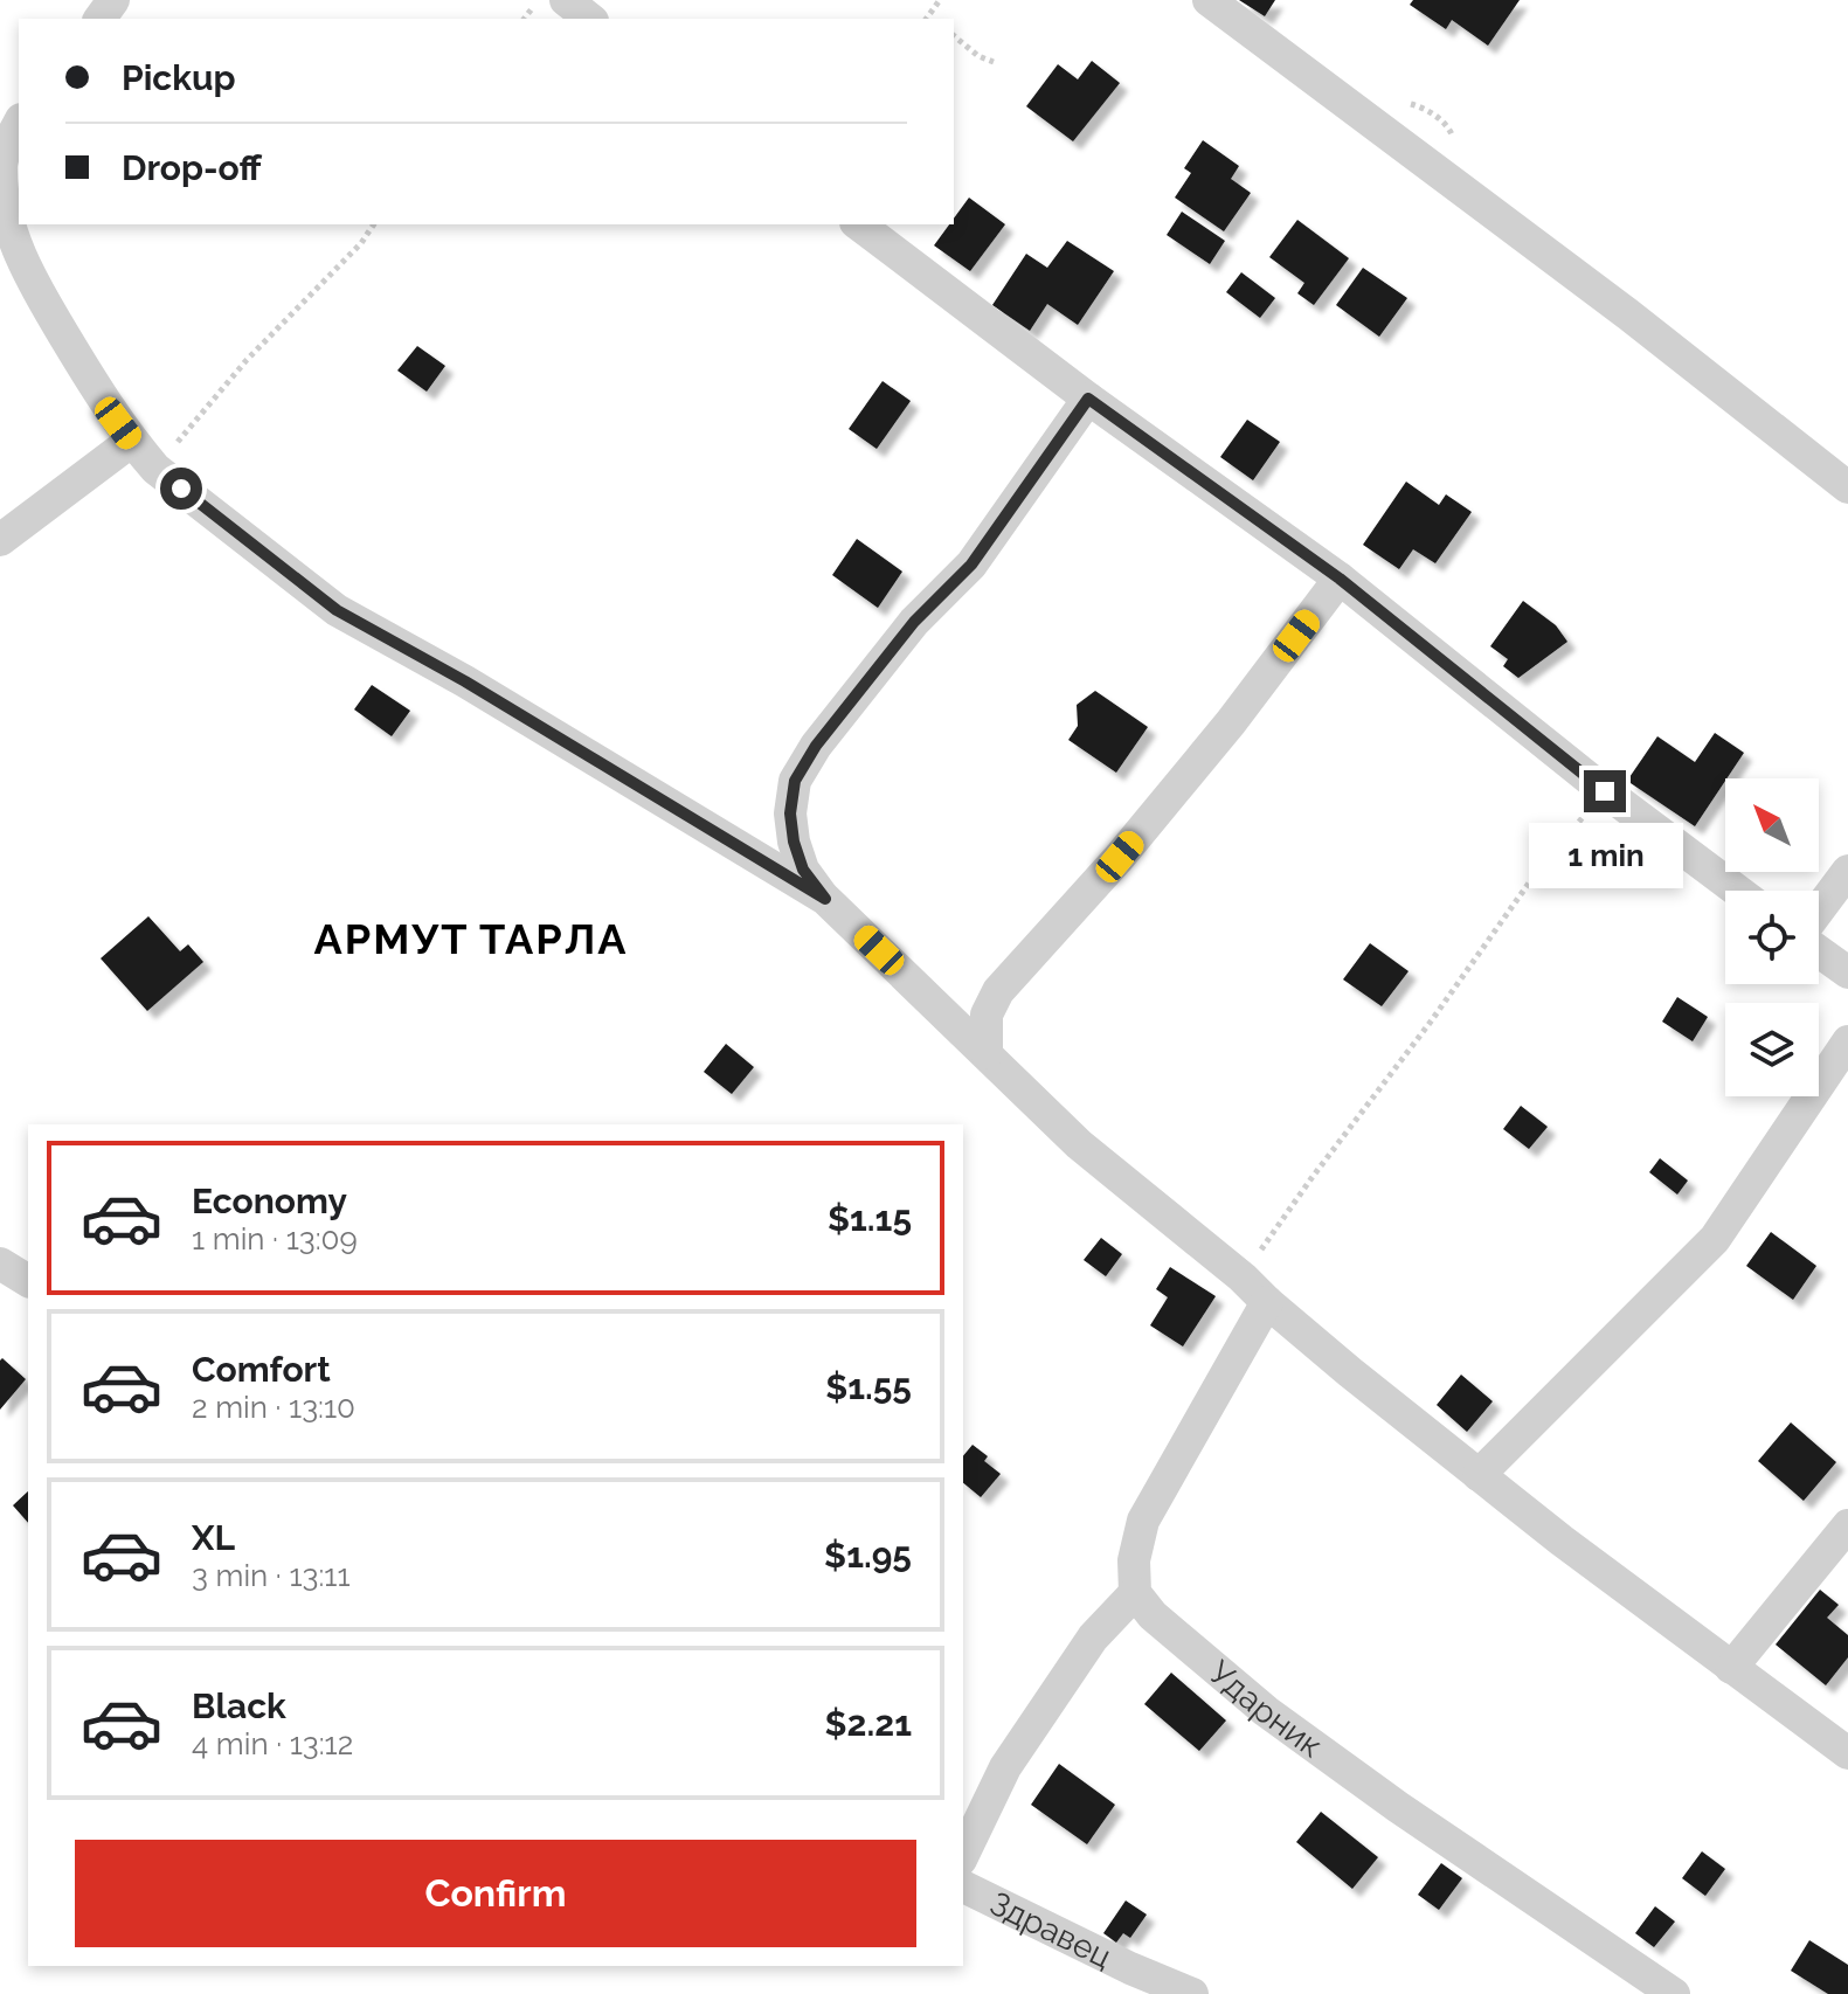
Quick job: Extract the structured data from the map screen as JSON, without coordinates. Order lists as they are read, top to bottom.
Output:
{
  "streets": {
    "street": ["Ударник", "Здравец"]
  },
  "districts": ["АРМУТ ТАРЛА"],
  "north": "top left",
  "page": {
    "banner": ["Pickup", "Drop-off"],
    "bubble": "1 min",
    "list": [
      {
        "name": "Economy",
        "note": "1 min · 13:09",
        "value": "$1.15"
      },
      {
        "name": "Comfort",
        "note": "2 min · 13:10",
        "value": "$1.55"
      },
      {
        "name": "XL",
        "note": "3 min · 13:11",
        "value": "$1.95"
      },
      {
        "name": "Black",
        "note": "4 min · 13:12",
        "value": "$2.21"
      }
    ],
    "buttons": "Confirm"
  }
}
